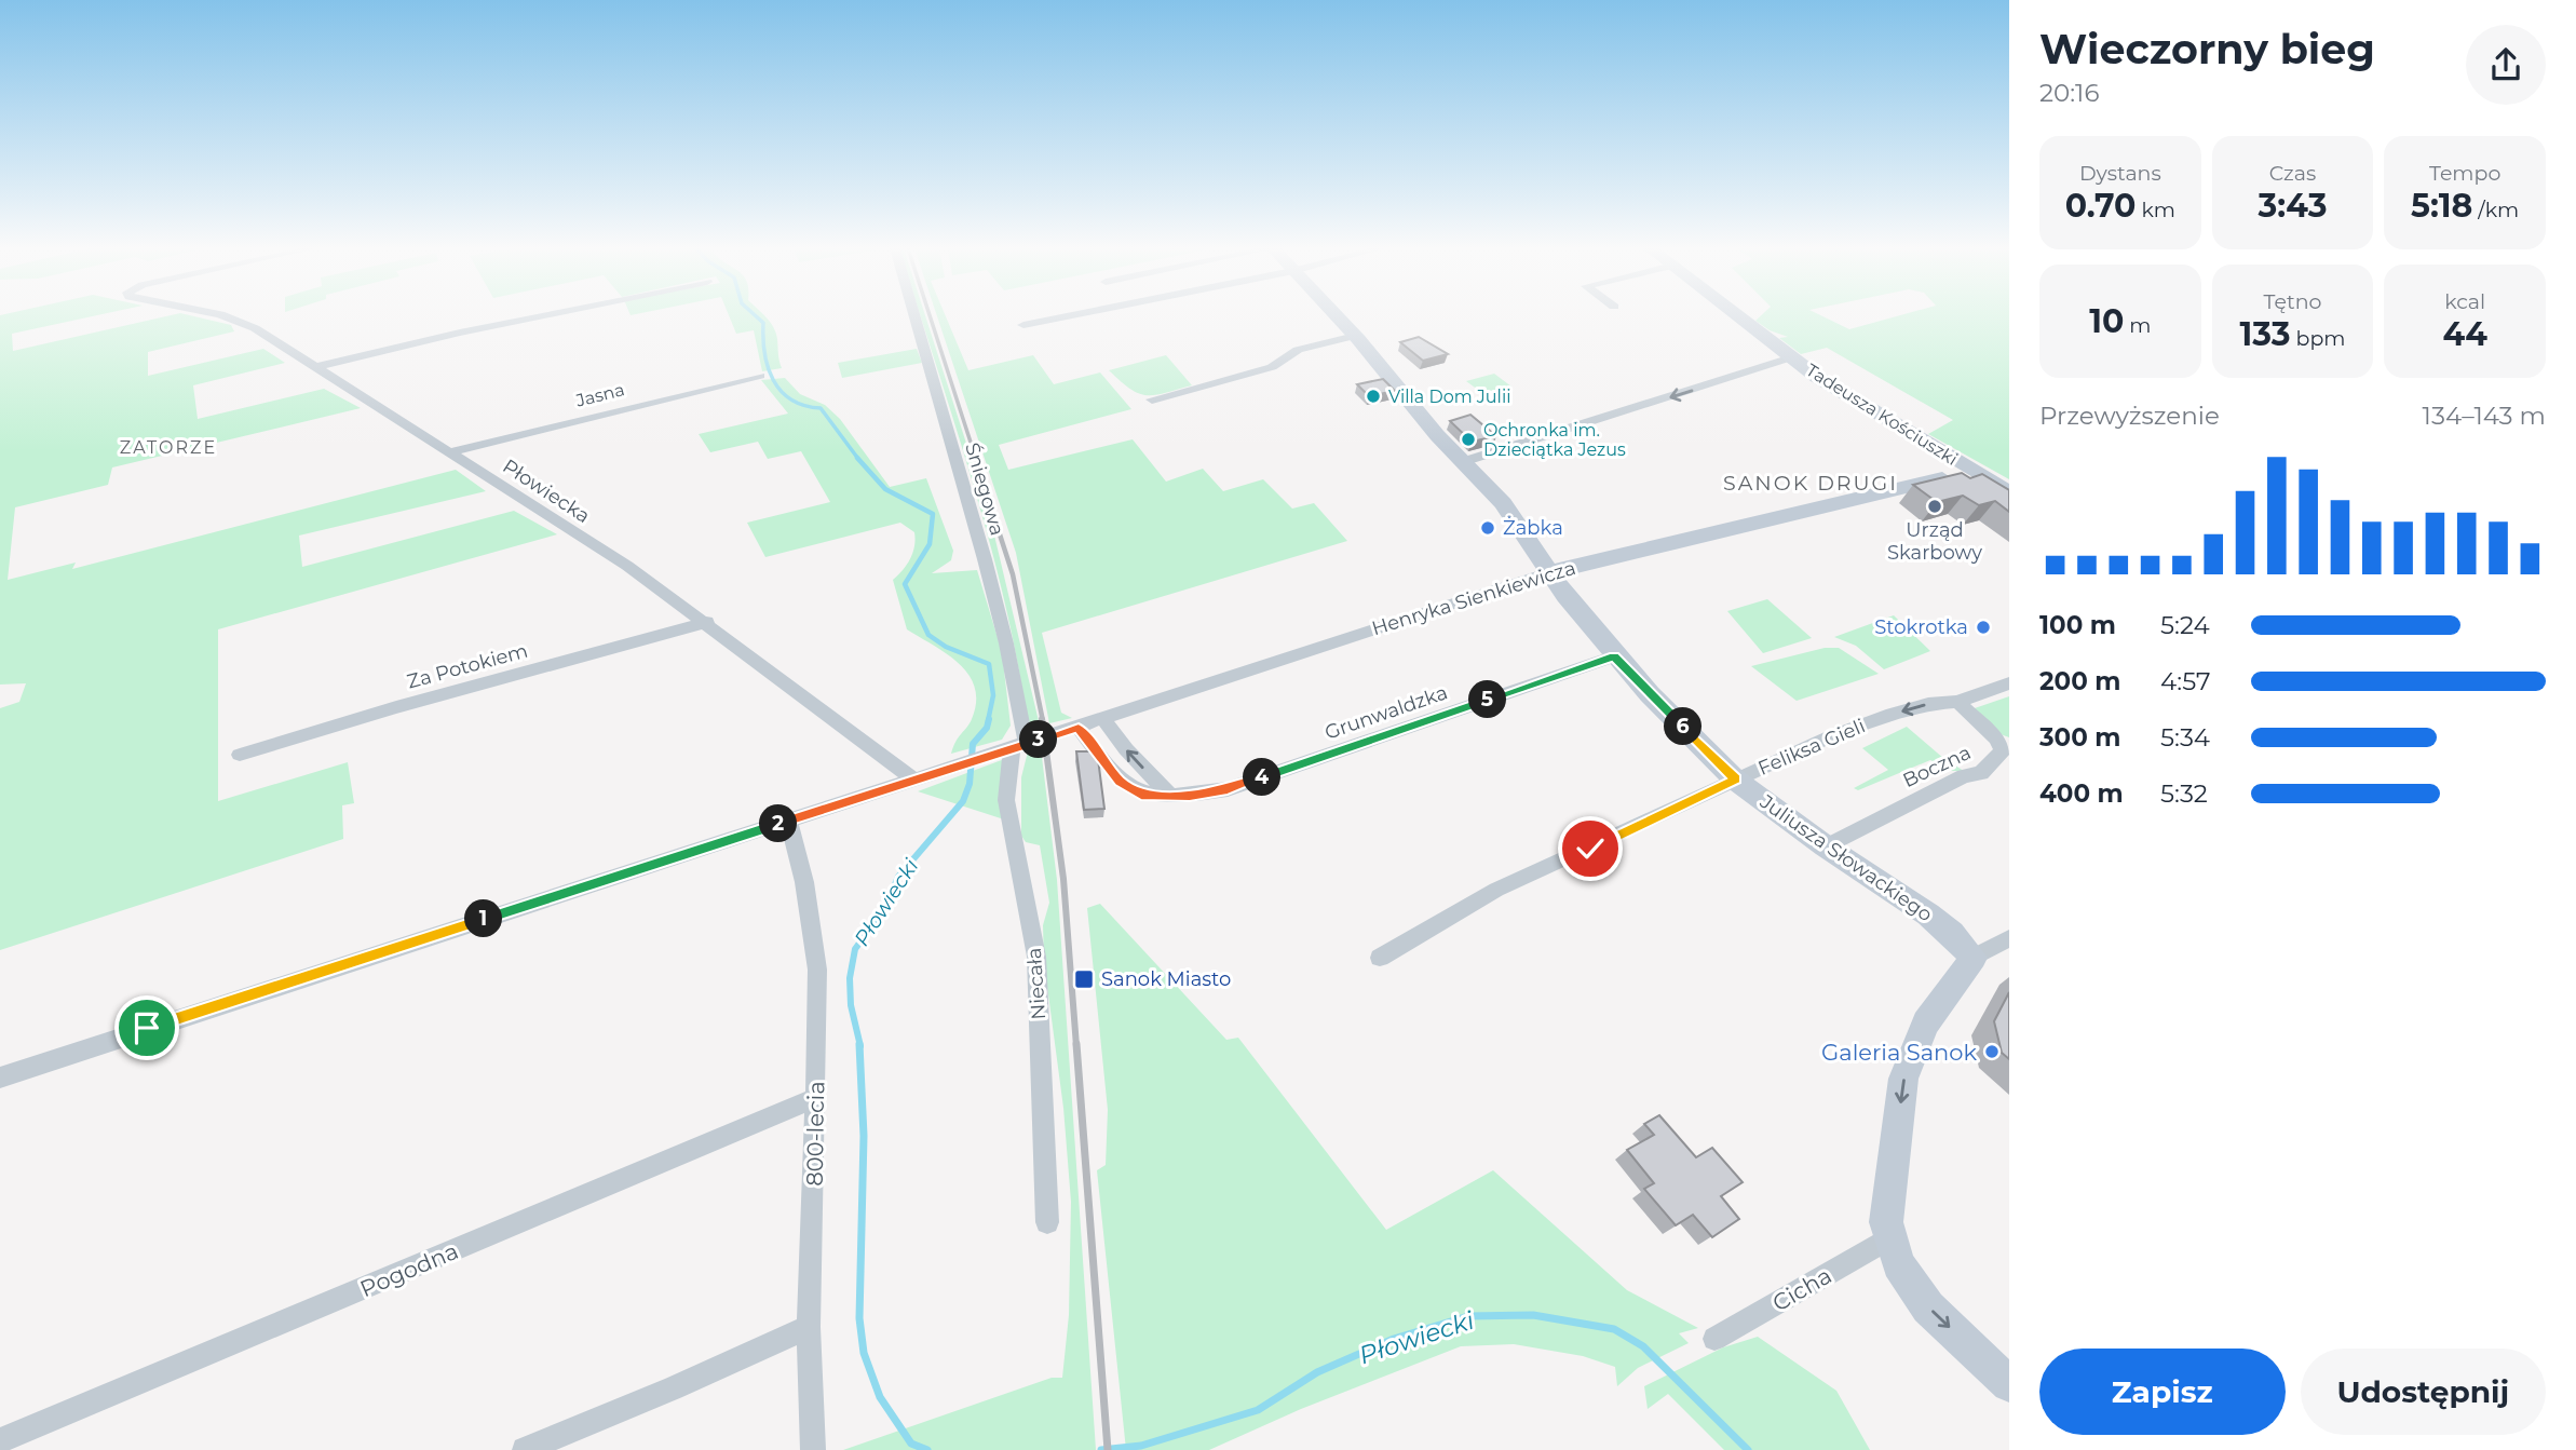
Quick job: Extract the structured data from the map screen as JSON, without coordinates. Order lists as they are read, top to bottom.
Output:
{
  "streets": {
    "street": [
      "Jasna",
      "Tadeusza Kościuszki",
      "Śniegowa",
      "Płowiecka",
      "Henryka Sienkiewicza",
      "Za Potokiem",
      "Grunwaldzka",
      "Feliksa Gieli",
      "Boczna",
      "Juliusza Słowackiego",
      "Niecała",
      "800-lecia",
      "Pogodna",
      "Cicha"
    ]
  },
  "crossings": [
    ["Jasna", "Płowiecka"],
    ["Tadeusza Kościuszki", "Henryka Sienkiewicza"],
    ["Śniegowa", "Henryka Sienkiewicza"],
    ["Śniegowa", "Niecała"],
    ["Płowiecka", "Henryka Sienkiewicza"],
    ["Płowiecka", "Za Potokiem"],
    ["Henryka Sienkiewicza", "Grunwaldzka"],
    ["Henryka Sienkiewicza", "Juliusza Słowackiego"],
    ["Henryka Sienkiewicza", "Niecała"],
    ["Henryka Sienkiewicza", "800-lecia"],
    ["Grunwaldzka", "Juliusza Słowackiego"],
    ["Feliksa Gieli", "Boczna"],
    ["Feliksa Gieli", "Juliusza Słowackiego"],
    ["Boczna", "Juliusza Słowackiego"],
    ["800-lecia", "Pogodna"]
  ],
  "districts": ["ZATORZE", "SANOK DRUGI"],
  "water": ["Płowiecki"],
  "places": {
    "other": [
      "Villa Dom Julii",
      "Ochronka im. Dzieciątka Jezus",
      "Urząd Skarbowy",
      "Żabka",
      "Stokrotka",
      "Galeria Sanok"
    ],
    "transit": ["Sanok Miasto"]
  },
  "page": {
    "heading": ["Wieczorny bieg", "20:16"],
    "stats": [
      ["Dystans", "0.70 km"],
      ["Czas", "3:43"],
      ["Tempo", "5:18 /km"],
      ["10 m"],
      ["Tętno", "133 bpm"],
      ["kcal", "44"]
    ],
    "chart": ["Przewyższenie", "134–143 m"],
    "list": [
      {
        "name": "100 m",
        "note": "5:24"
      },
      {
        "name": "200 m",
        "note": "4:57"
      },
      {
        "name": "300 m",
        "note": "5:34"
      },
      {
        "name": "400 m",
        "note": "5:32"
      }
    ],
    "pins": [
      "5",
      "6",
      "3",
      "4",
      "2",
      "1"
    ],
    "buttons": ["Zapisz", "Udostępnij"]
  }
}
